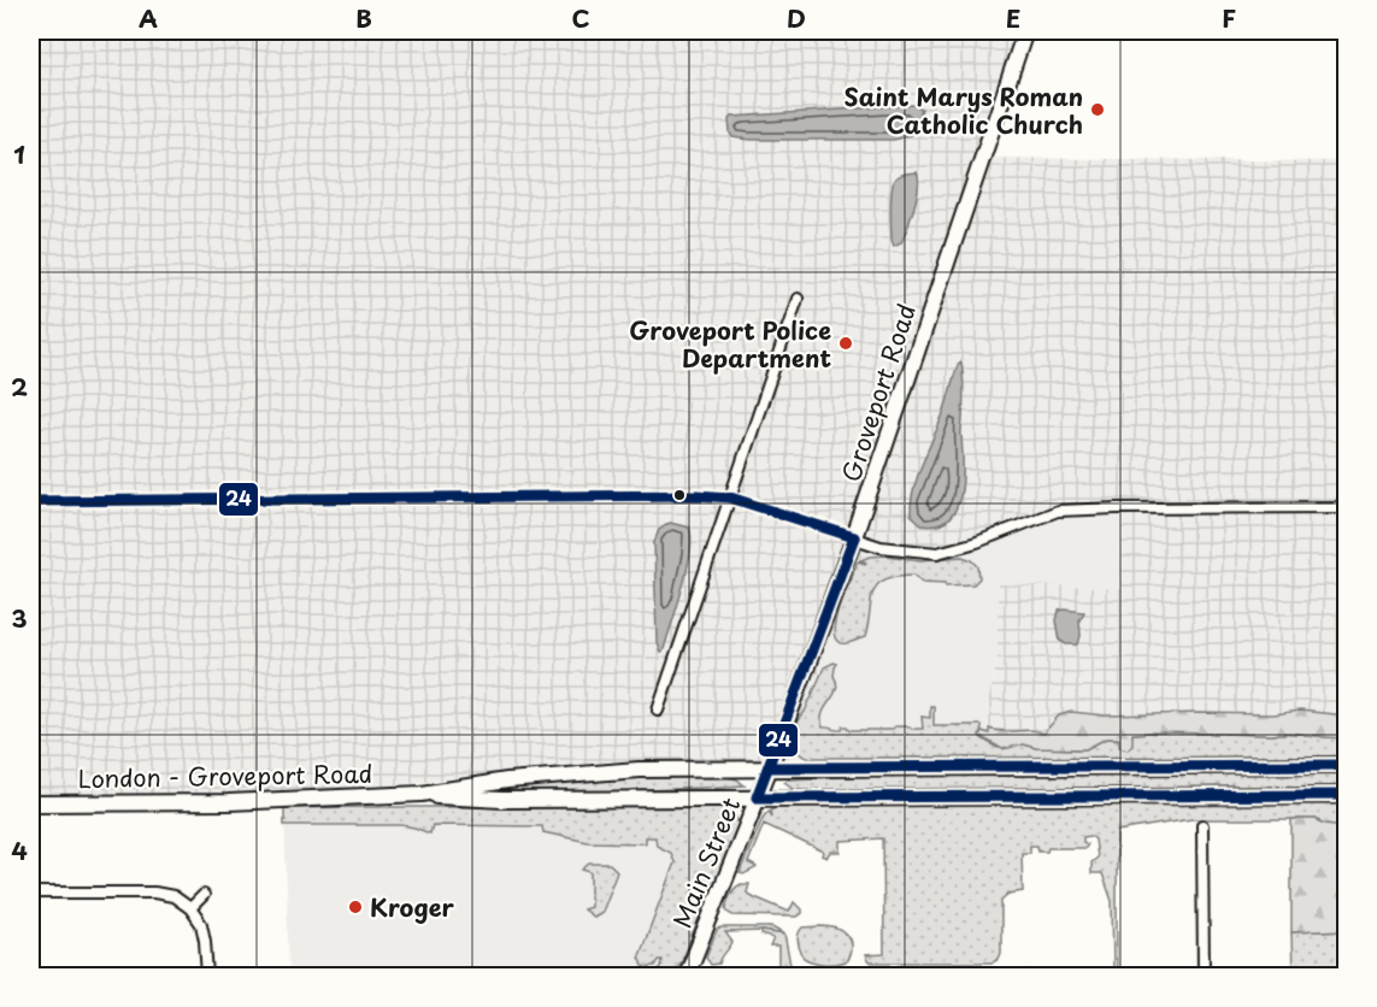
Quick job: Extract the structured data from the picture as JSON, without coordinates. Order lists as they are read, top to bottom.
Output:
{
  "streets": {
    "main road": ["Groveport Road", "London - Groveport Road", "Main Street"]
  },
  "crossings": [
    ["Groveport Road", "Main Street"]
  ],
  "places": ["Saint Marys Roman Catholic Church", "Groveport Police Department", "Kroger"],
  "lines": ["transit line 24"],
  "grid": {
    "columns": [
      "A",
      "B",
      "C",
      "D",
      "E",
      "F"
    ],
    "rows": [
      "1",
      "2",
      "3",
      "4"
    ]
  }
}
